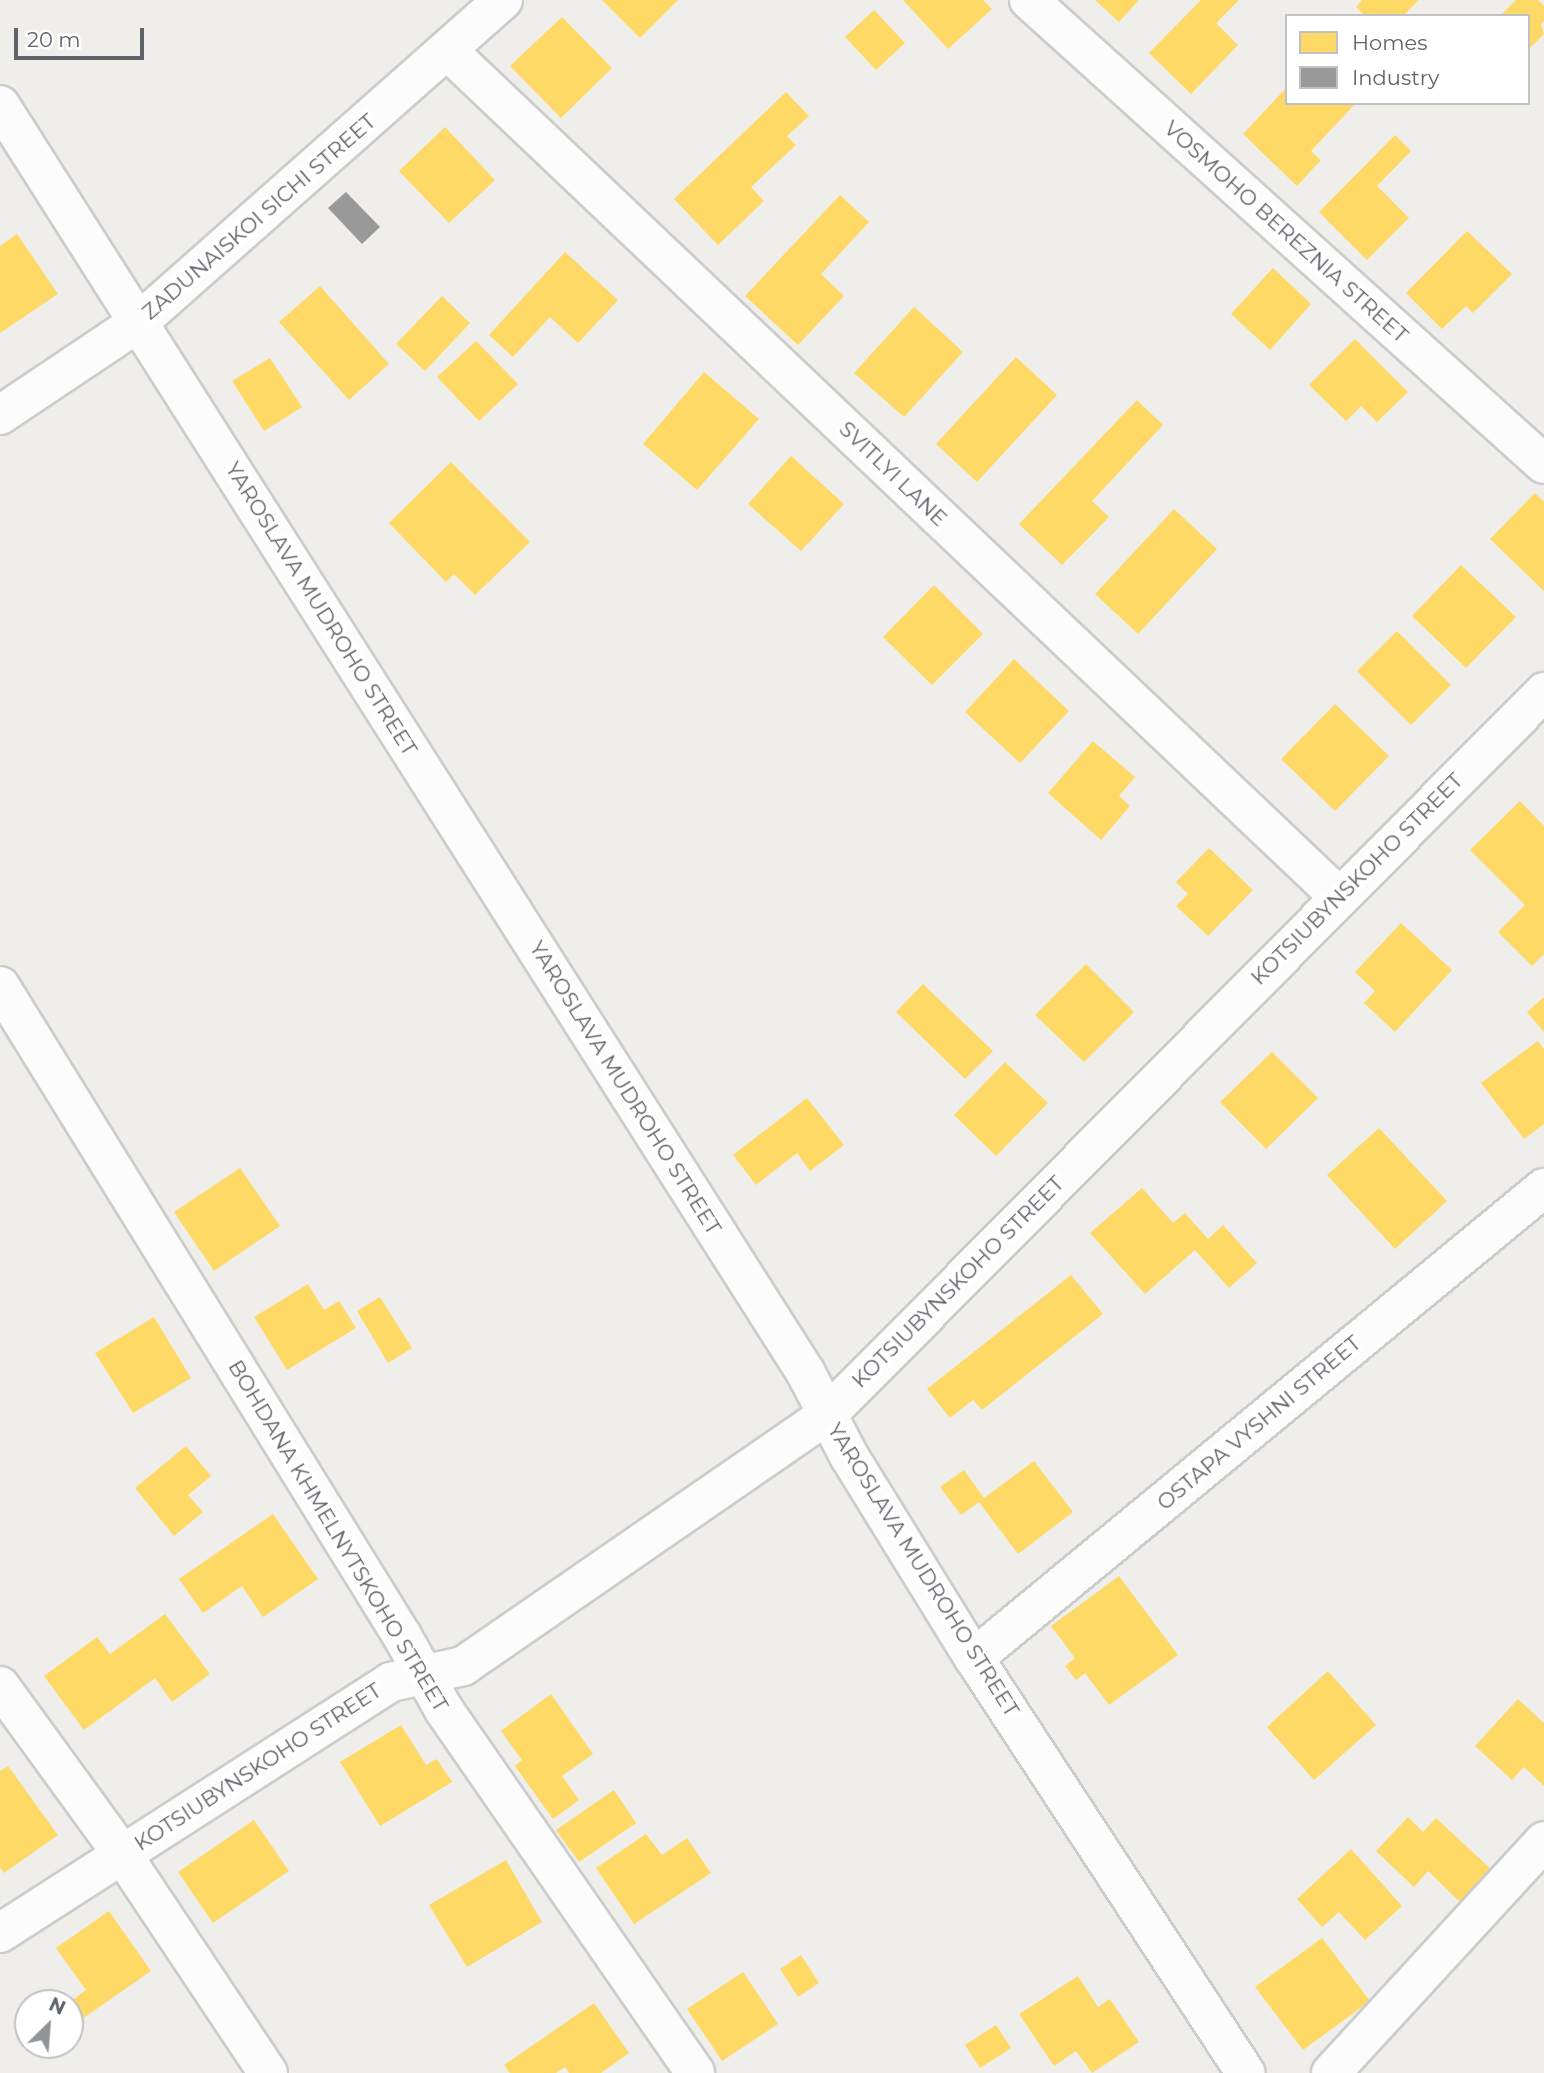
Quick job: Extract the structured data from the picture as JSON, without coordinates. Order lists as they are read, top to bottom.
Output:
{
  "streets": {
    "street": [
      "ZADUNAISKOI SICHI STREET",
      "VOSMOHO BEREZNIA STREET",
      "SVITLYI LANE",
      "YAROSLAVA MUDROHO STREET",
      "KOTSIUBYNSKOHO STREET",
      "OSTAPA VYSHNI STREET",
      "BOHDANA KHMELNYTSKOHO STREET"
    ]
  },
  "crossings": [
    ["ZADUNAISKOI SICHI STREET", "SVITLYI LANE"],
    ["ZADUNAISKOI SICHI STREET", "YAROSLAVA MUDROHO STREET"],
    ["SVITLYI LANE", "KOTSIUBYNSKOHO STREET"],
    ["YAROSLAVA MUDROHO STREET", "KOTSIUBYNSKOHO STREET"],
    ["YAROSLAVA MUDROHO STREET", "OSTAPA VYSHNI STREET"],
    ["KOTSIUBYNSKOHO STREET", "BOHDANA KHMELNYTSKOHO STREET"]
  ],
  "legend": ["Homes", "Industry"],
  "scale_bar": "20 m",
  "north": "top right"
}
